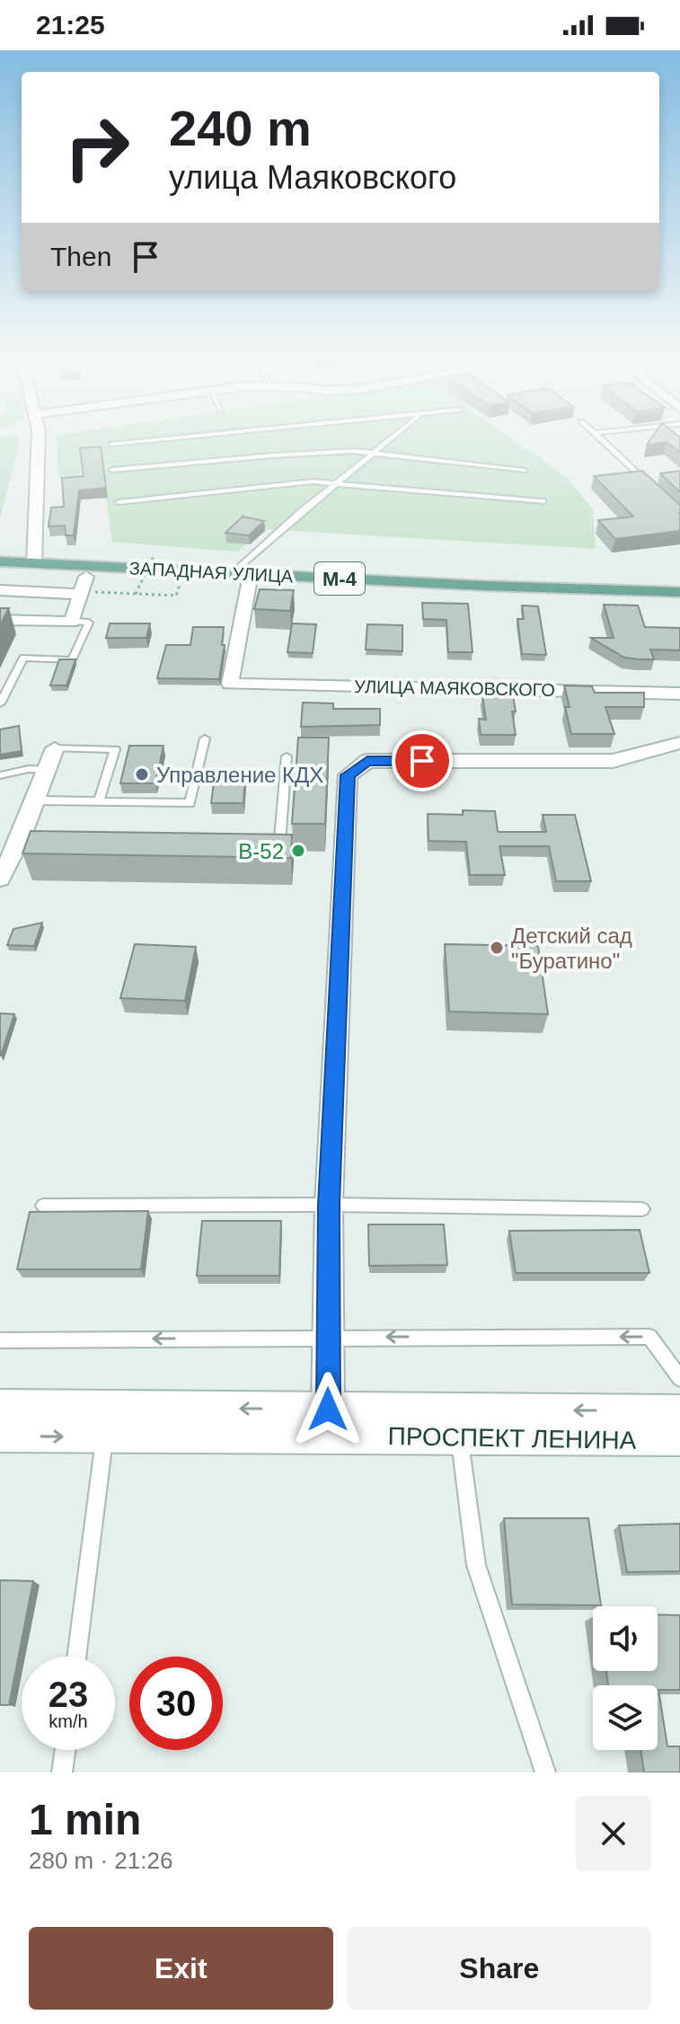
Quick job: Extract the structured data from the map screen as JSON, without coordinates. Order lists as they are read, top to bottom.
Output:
{
  "streets": {
    "main road": ["ЗАПАДНАЯ УЛИЦА", "М-4"],
    "street": ["УЛИЦА МАЯКОВСКОГО", "ПРОСПЕКТ ЛЕНИНА"]
  },
  "crossings": [
    ["ЗАПАДНАЯ УЛИЦА", "УЛИЦА МАЯКОВСКОГО"]
  ],
  "places": ["Управление КДХ", "В-52", "Детский сад \"Буратино\""],
  "page": {
    "status": "21:25",
    "turn": ["240 m", "улица Маяковского"],
    "then": "Then",
    "speed": "23 km/h",
    "limit": "30",
    "heading": ["1 min", "280 m · 21:26"],
    "buttons": ["Exit", "Share"]
  }
}
